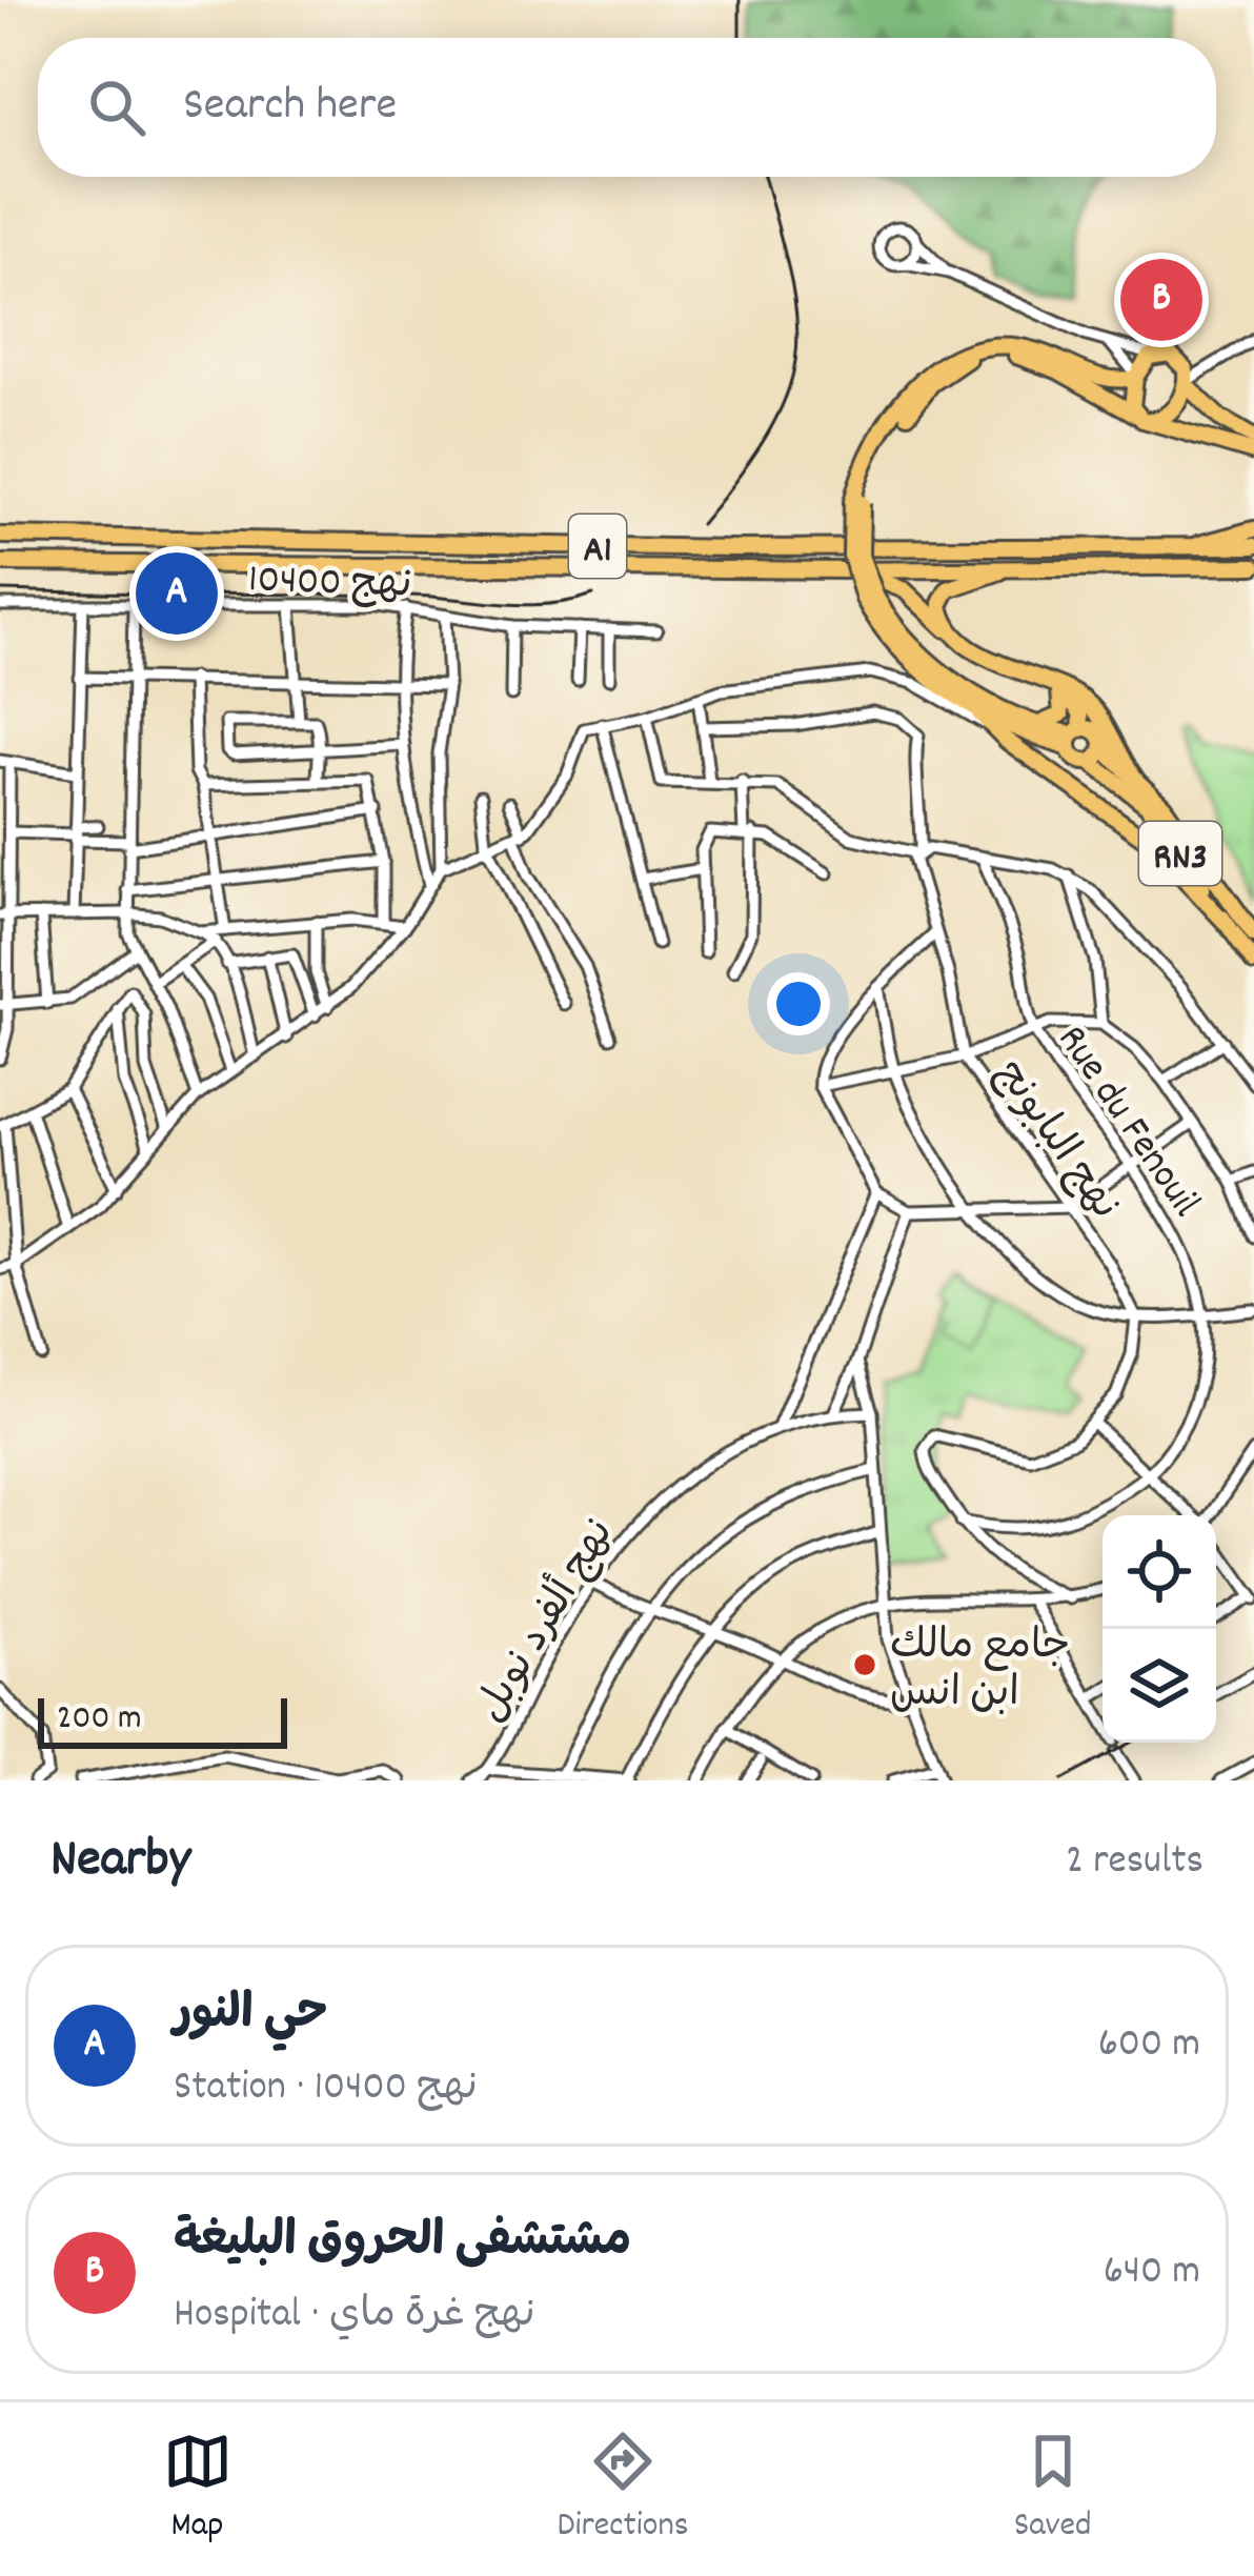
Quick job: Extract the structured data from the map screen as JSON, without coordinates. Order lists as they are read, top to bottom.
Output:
{
  "streets": {
    "highway": ["A1", "RN3"],
    "street": [
      "نهج 10400",
      "Rue du Fenouil",
      "نهج البابونج",
      "نهج ألفرد نوبل"
    ]
  },
  "places": ["جامع مالك ابن انس"],
  "scale_bar": "200 m",
  "page": {
    "search": "Search here",
    "pins": ["B", "A"],
    "scale": "200 m",
    "heading": ["Nearby", "2 results"],
    "list": [
      {
        "mark": "A",
        "name": "حي النور",
        "note": "Station · نهج 10400",
        "value": "600 m"
      },
      {
        "mark": "B",
        "name": "مشتشفى الحروق البليغة",
        "note": "Hospital · نهج غرة ماي",
        "value": "640 m"
      }
    ],
    "nav": ["Map", "Directions", "Saved"]
  }
}
